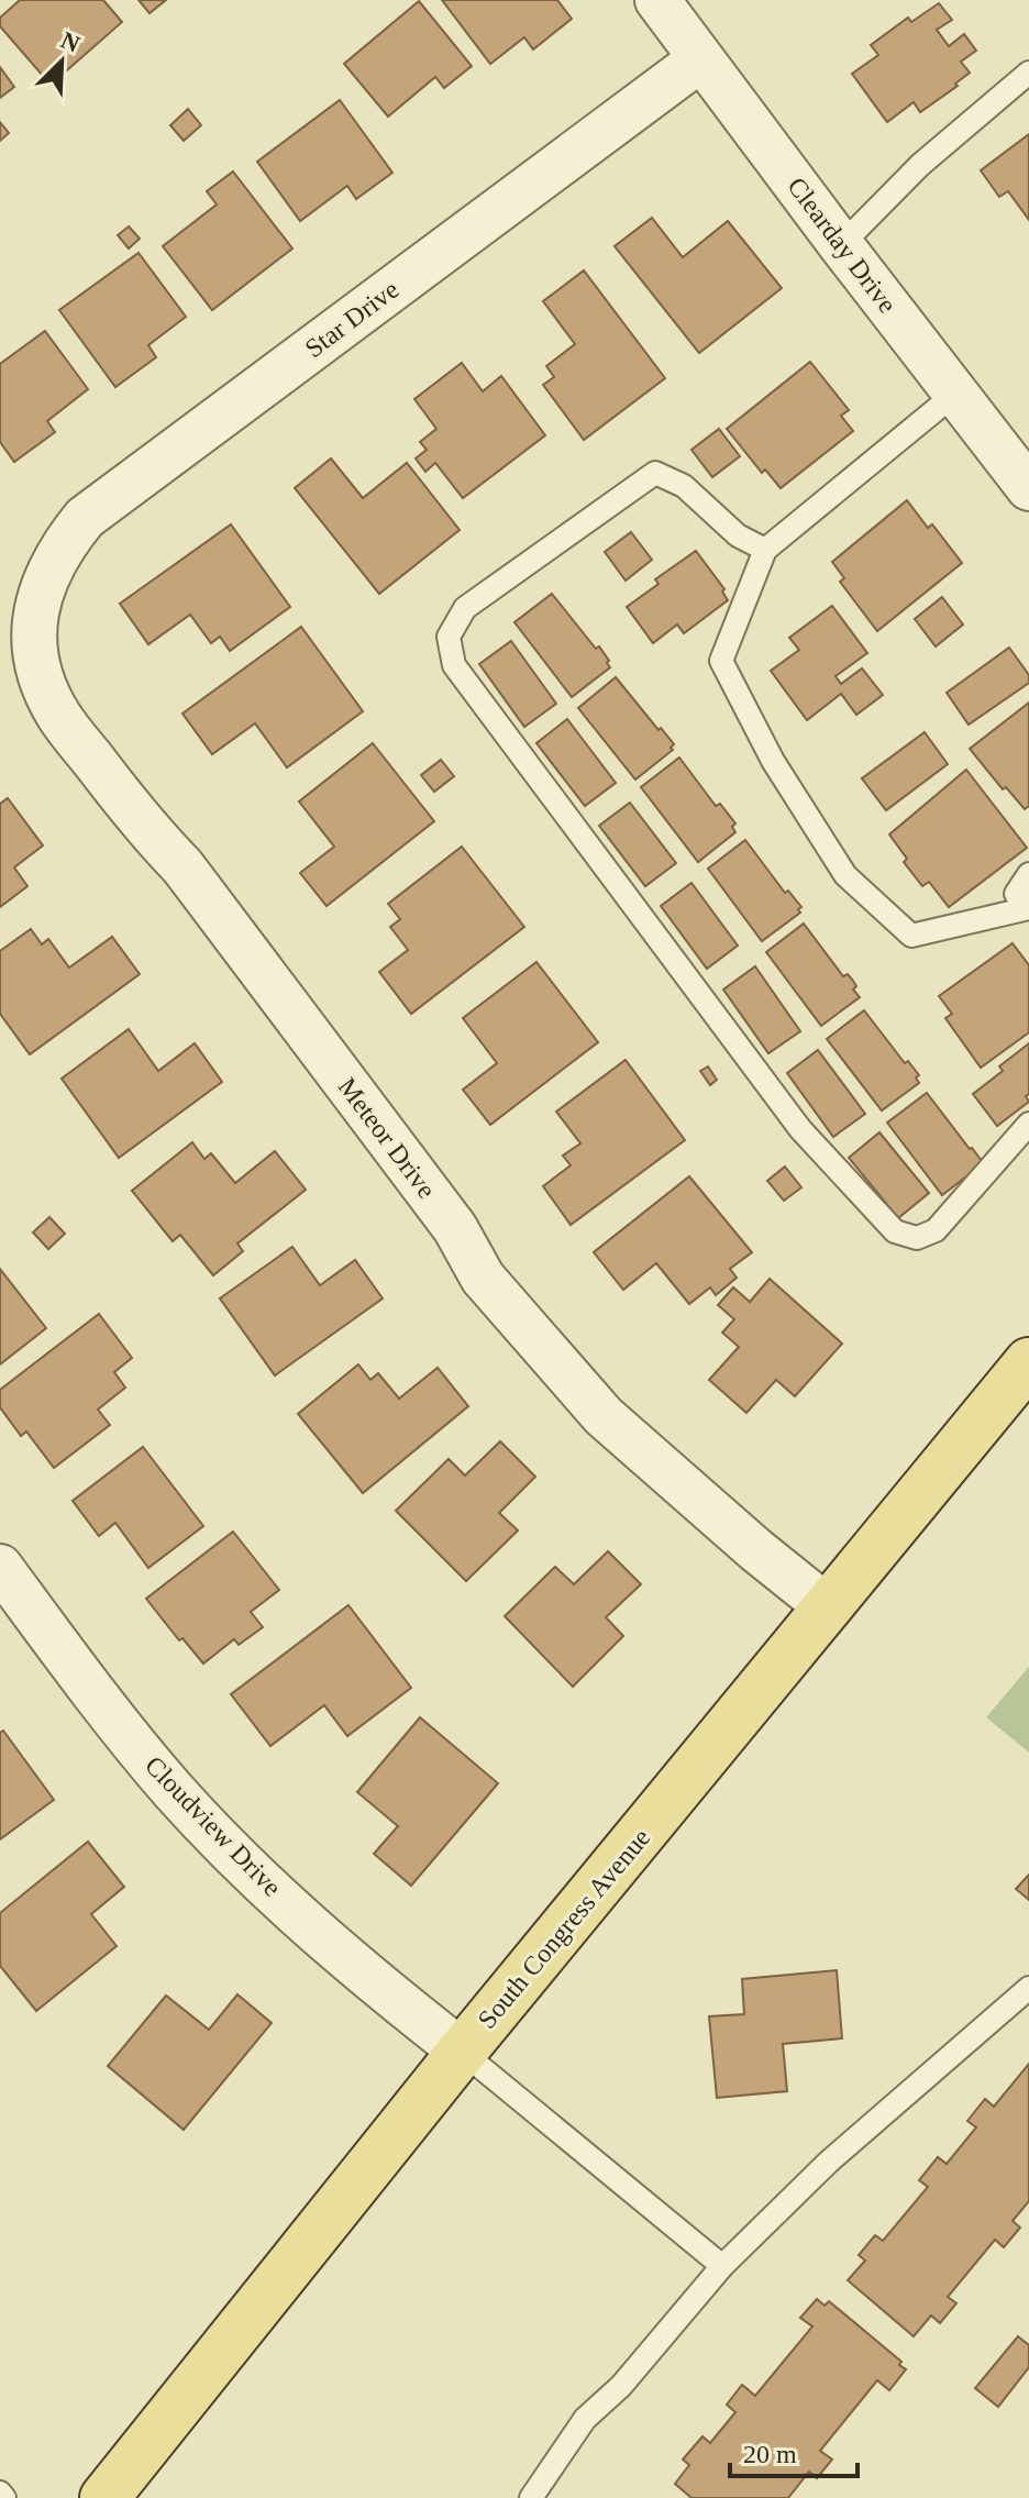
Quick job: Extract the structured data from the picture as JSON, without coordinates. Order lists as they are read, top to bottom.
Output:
{
  "streets": {
    "main road": ["South Congress Avenue"],
    "street": [
      "Clearday Drive",
      "Star Drive",
      "Meteor Drive",
      "Cloudview Drive"
    ]
  },
  "crossings": [
    ["Clearday Drive", "Star Drive"],
    ["Star Drive", "Meteor Drive"],
    ["Meteor Drive", "South Congress Avenue"],
    ["Cloudview Drive", "South Congress Avenue"]
  ],
  "scale_bar": "20 m",
  "north": "top right"
}
